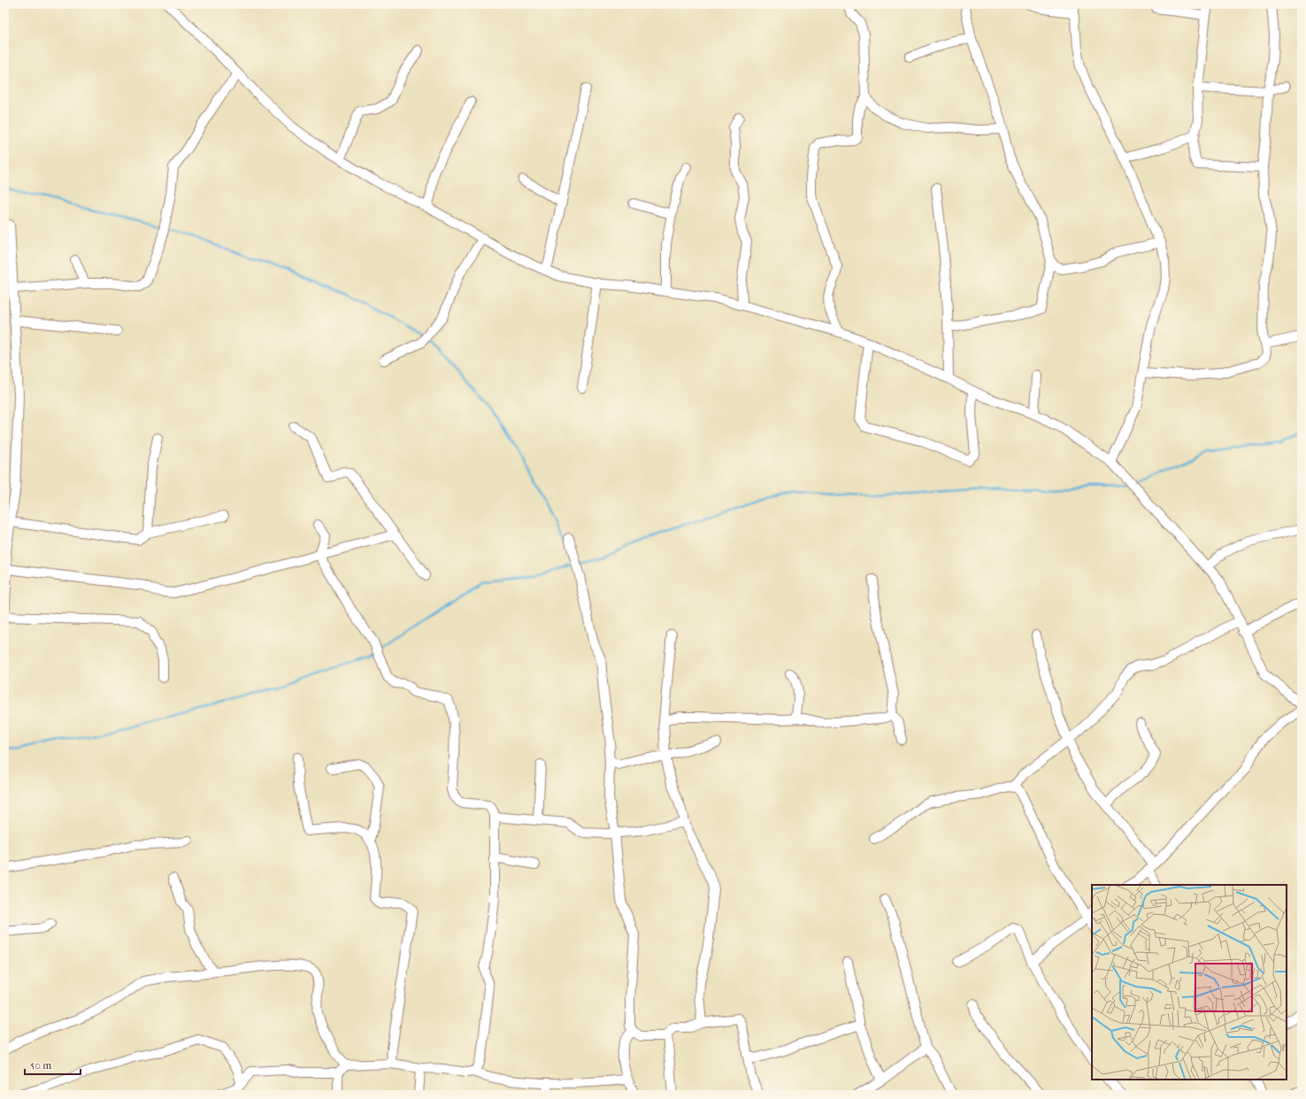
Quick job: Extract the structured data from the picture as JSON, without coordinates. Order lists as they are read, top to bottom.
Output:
{
  "scale_bar": "50 m"
}
